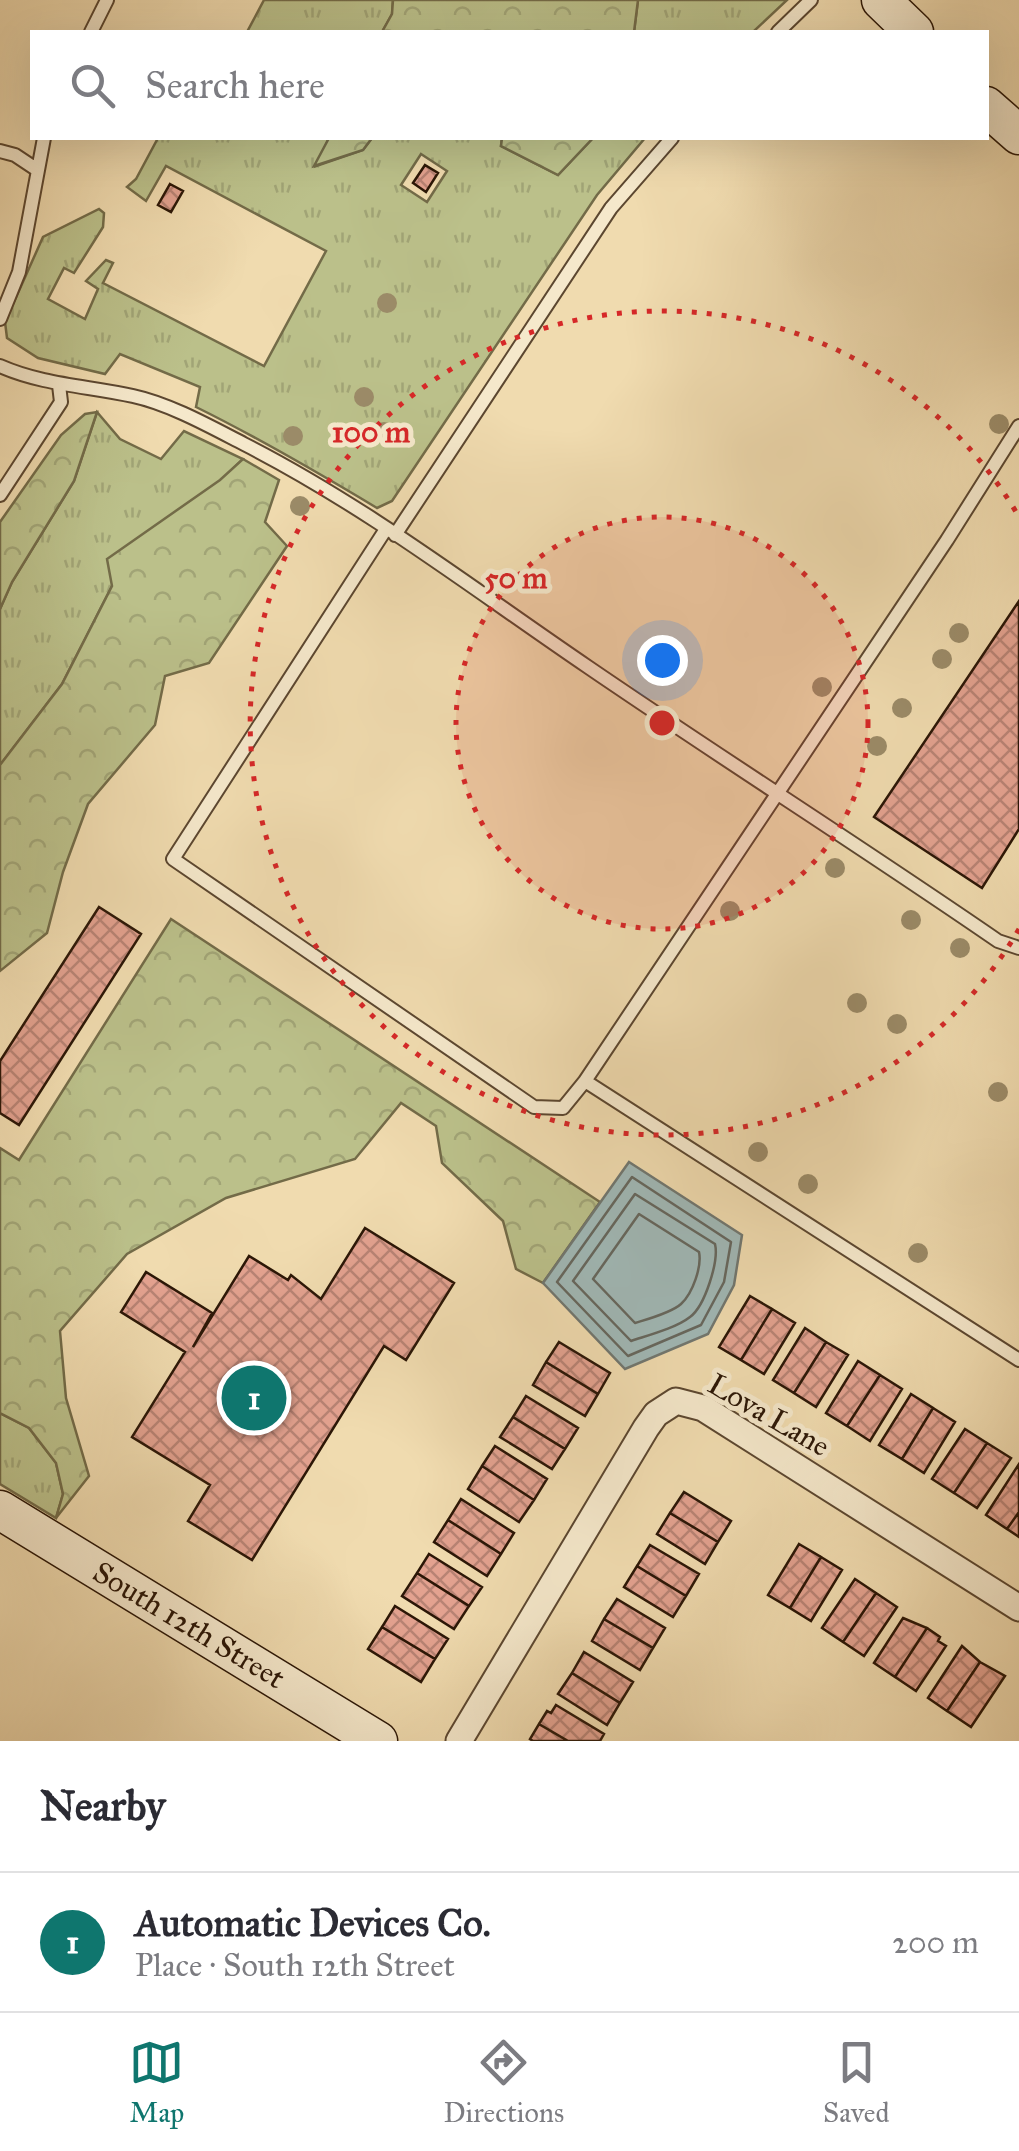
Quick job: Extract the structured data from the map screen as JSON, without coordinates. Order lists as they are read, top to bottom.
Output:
{
  "streets": {
    "street": ["Lova Lane", "South 12th Street"]
  },
  "page": {
    "search": "Search here",
    "pins": "1",
    "heading": "Nearby",
    "list": [
      {
        "mark": "1",
        "name": "Automatic Devices Co.",
        "note": "Place · South 12th Street",
        "value": "200 m"
      }
    ],
    "nav": ["Map", "Directions", "Saved"]
  },
  "rings": ["100 m", "50 m"]
}
